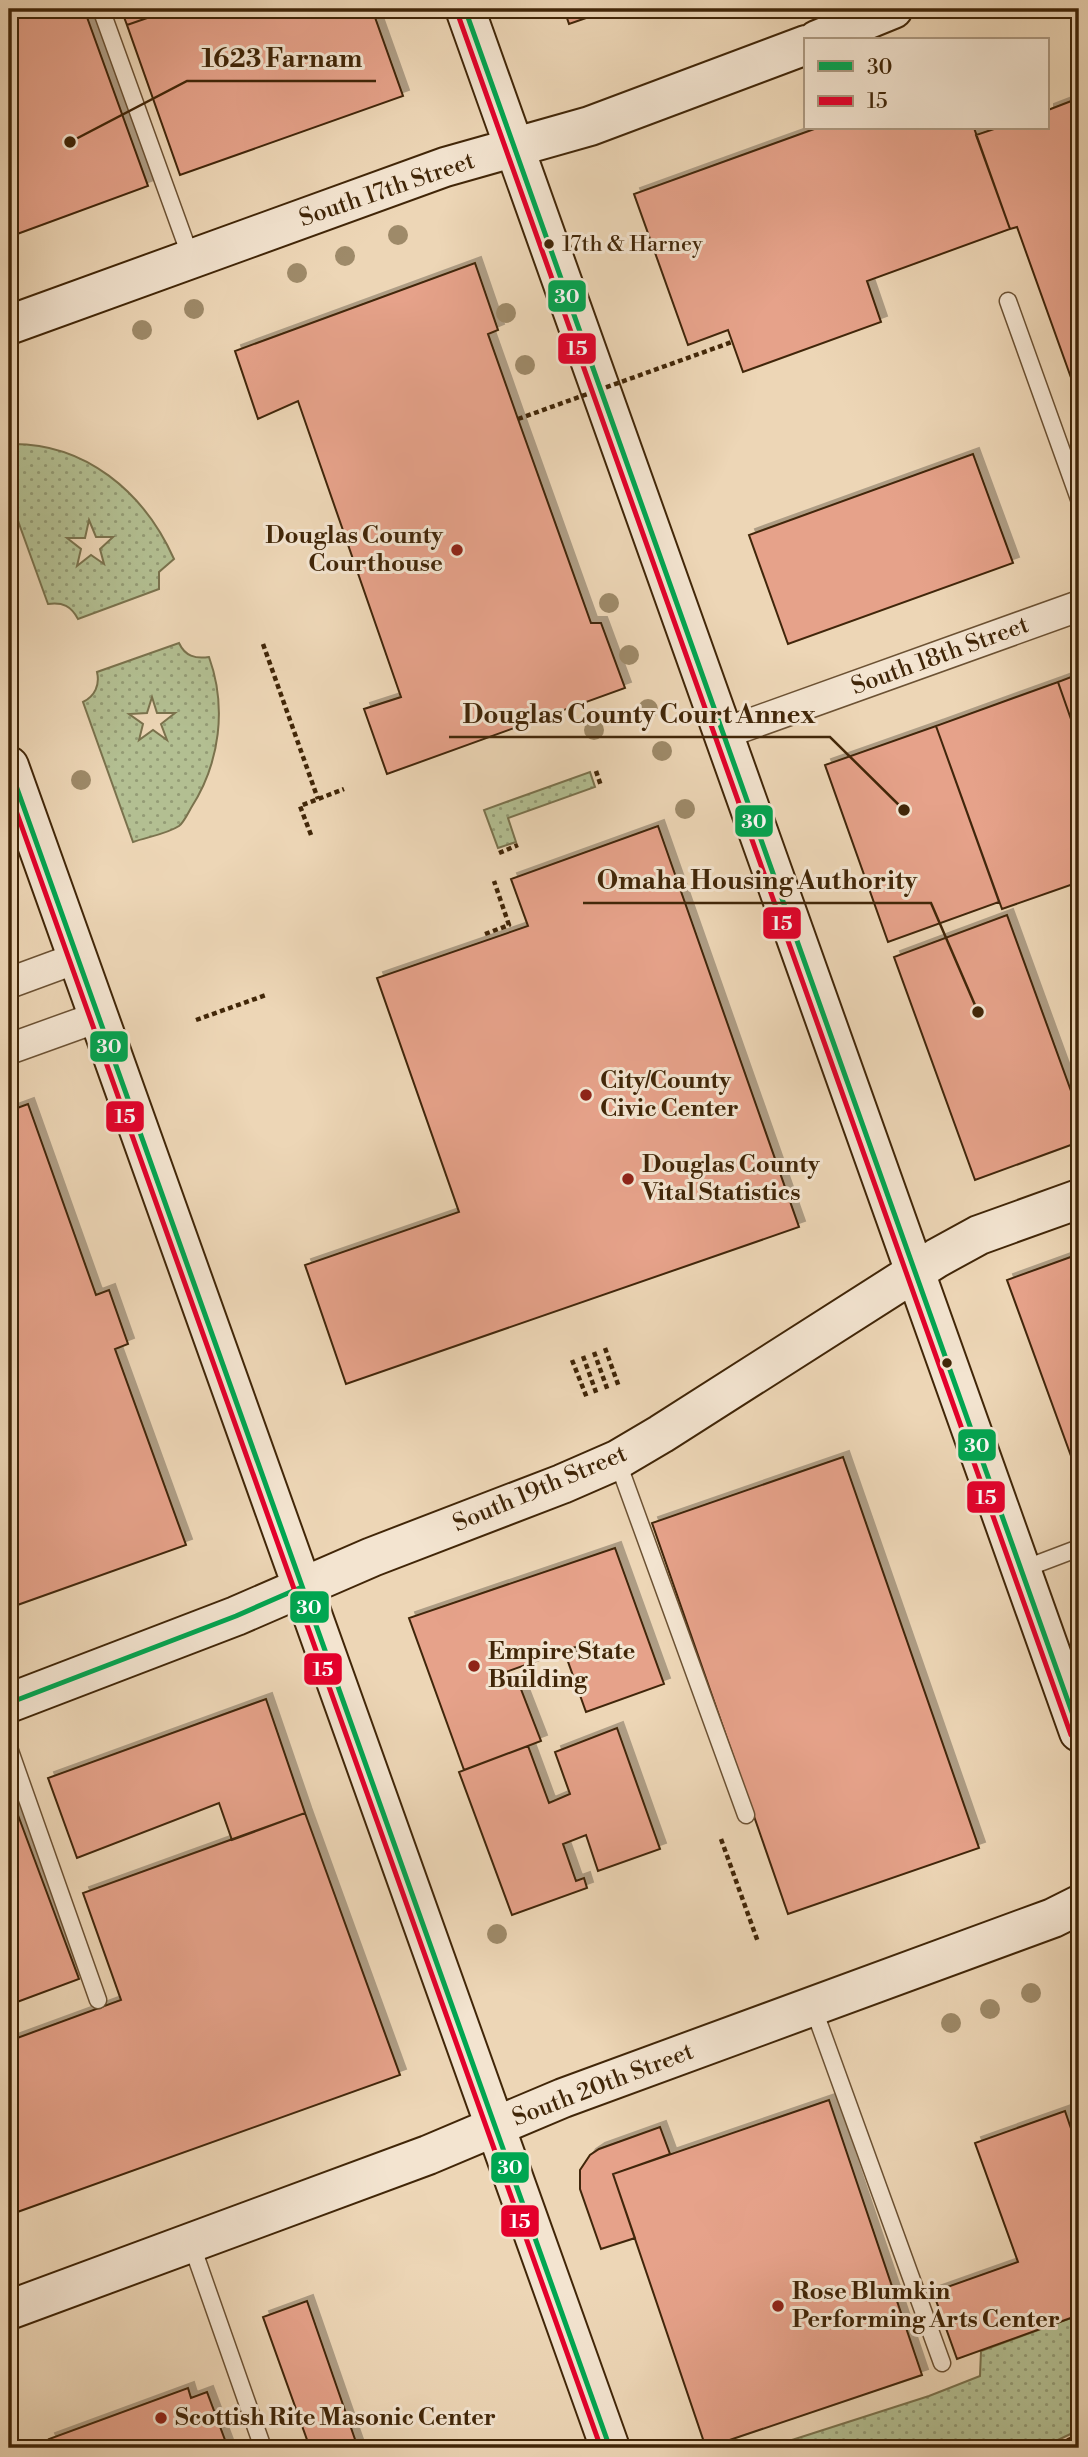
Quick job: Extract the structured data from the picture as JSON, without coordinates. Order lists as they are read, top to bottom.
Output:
{
  "streets": {
    "main road": ["South 17th Street", "South 19th Street", "South 20th Street"],
    "street": ["South 18th Street"]
  },
  "places": [
    "1623 Farnam",
    "17th & Harney",
    "Douglas County Courthouse",
    "Douglas County Court Annex",
    "Omaha Housing Authority",
    "City/County Civic Center",
    "Douglas County Vital Statistics",
    "Empire State Building",
    "Rose Blumkin Performing Arts Center",
    "Scottish Rite Masonic Center"
  ],
  "lines": ["transit line 30", "transit line 15"],
  "legend": ["30", "15"]
}
